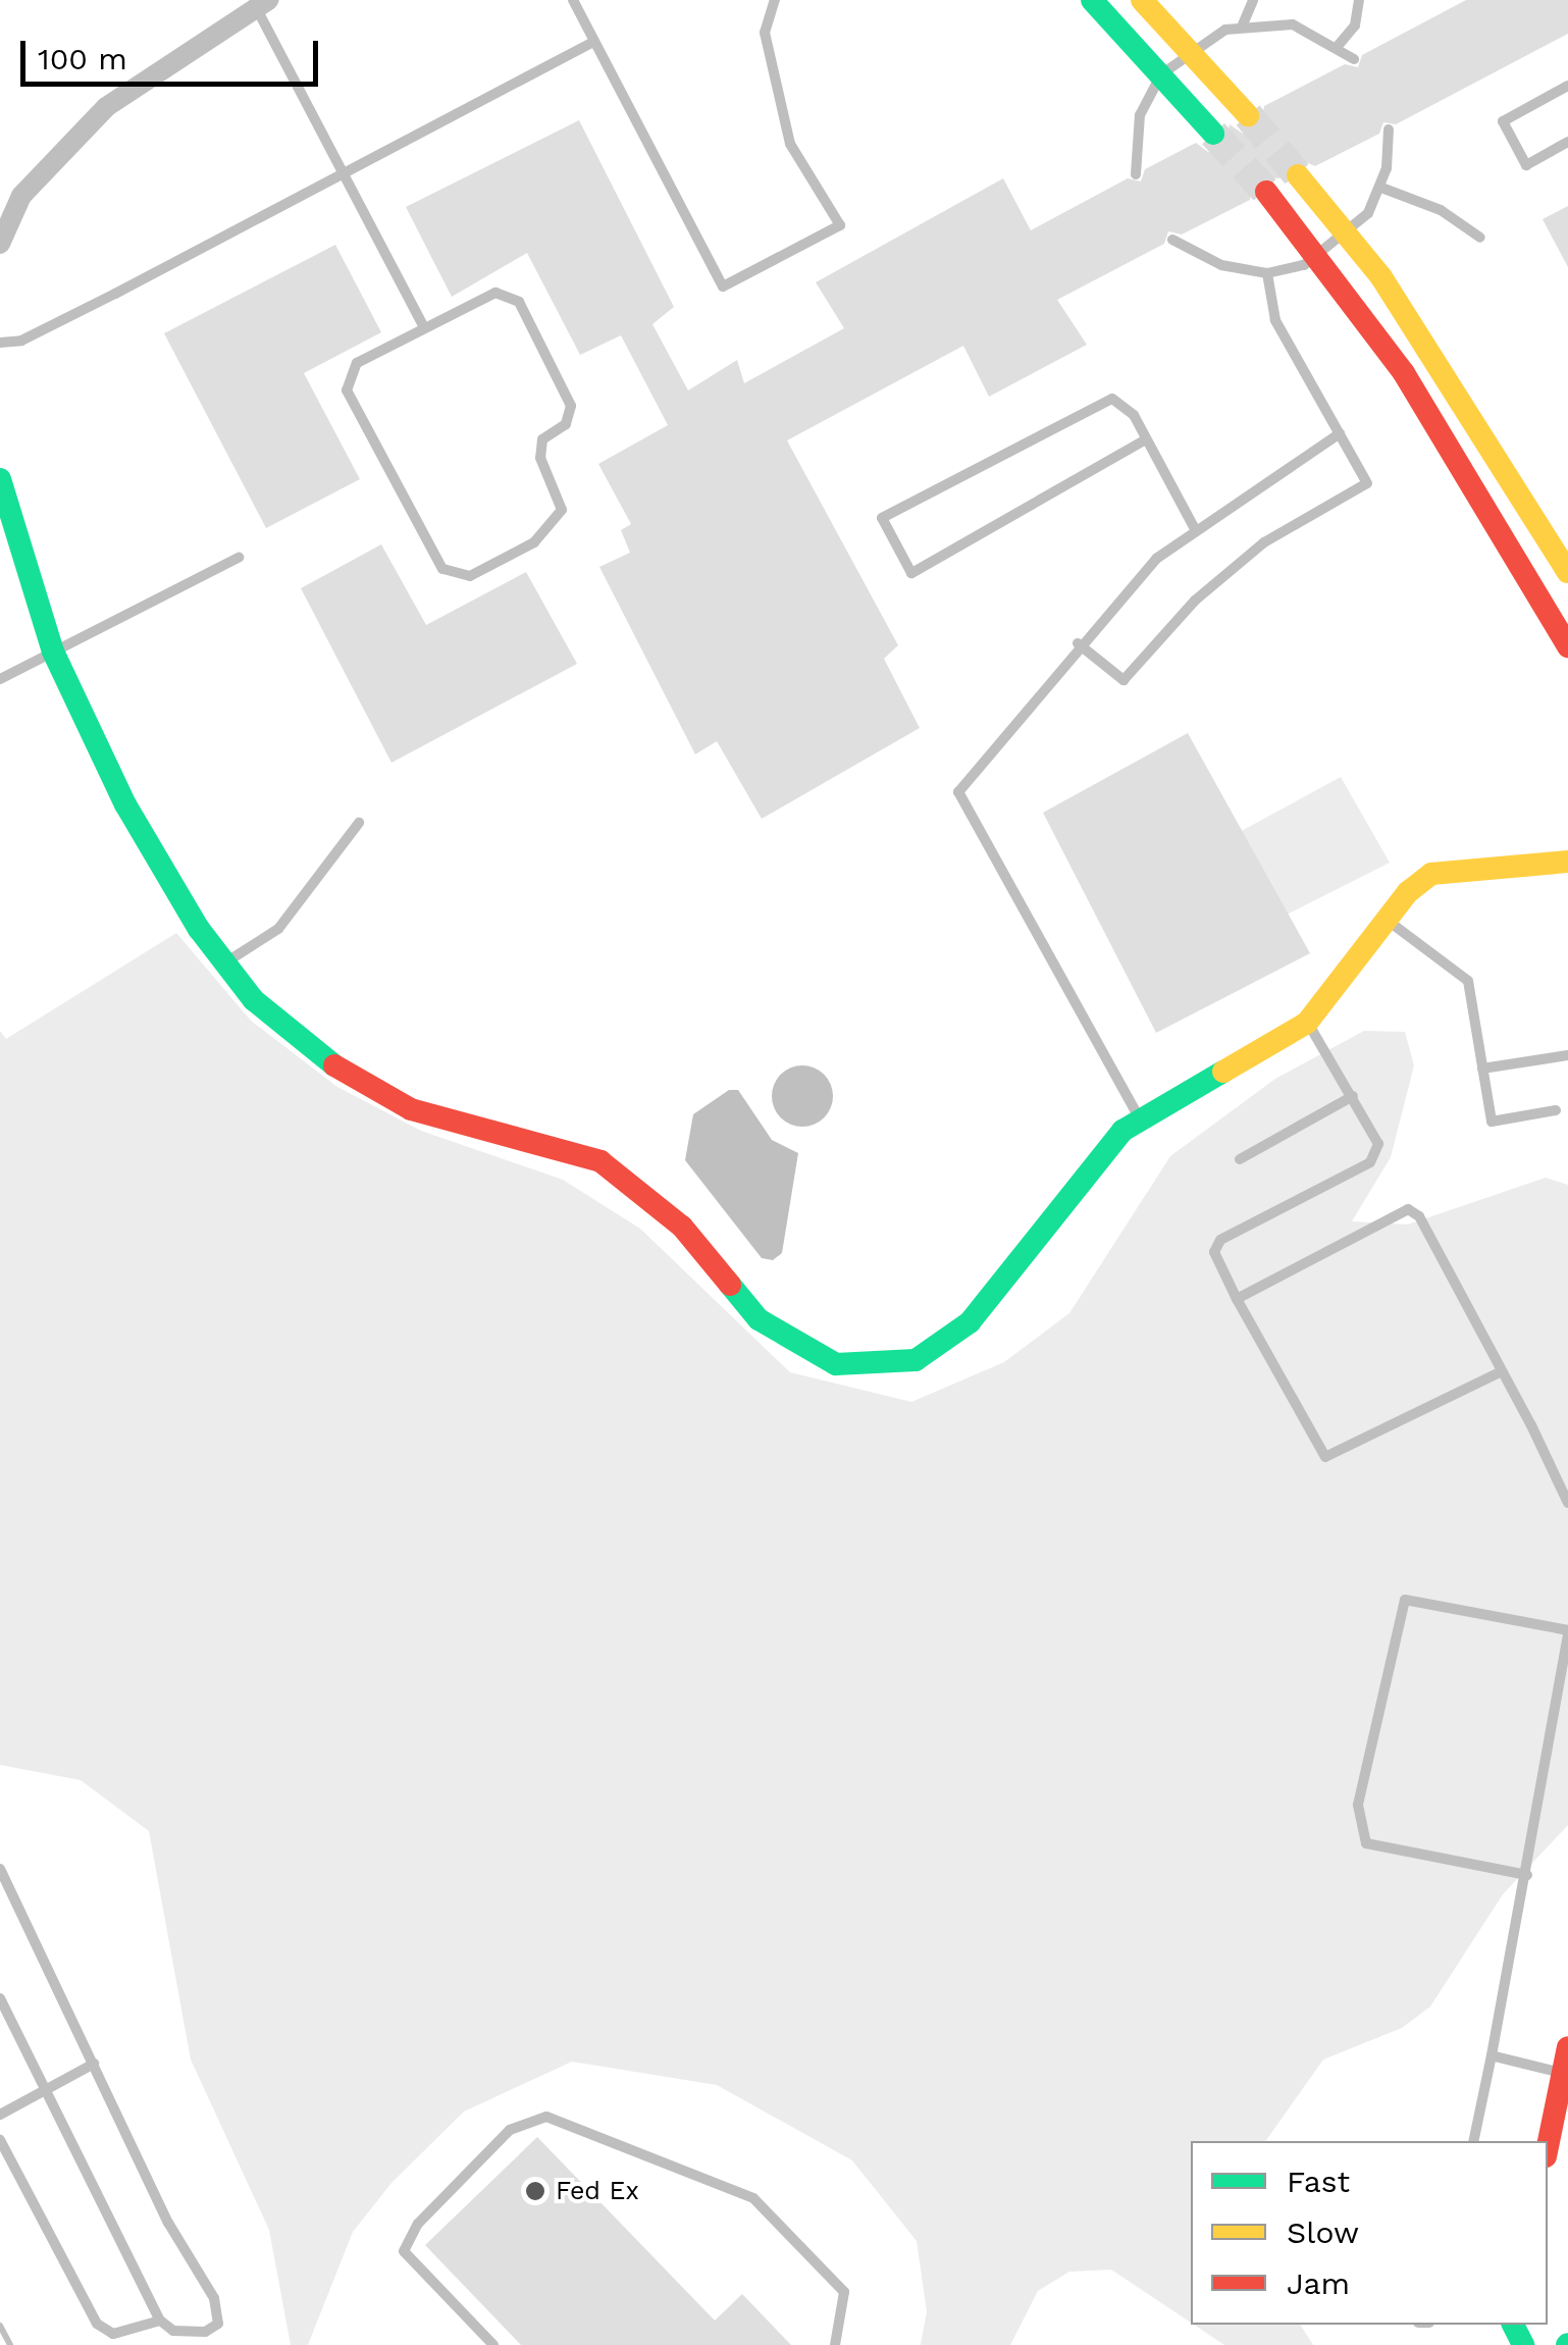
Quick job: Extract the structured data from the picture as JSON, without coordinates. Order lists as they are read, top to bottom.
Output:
{
  "places": ["Fed Ex"],
  "legend": ["Fast", "Slow", "Jam"],
  "scale_bar": "100 m"
}
